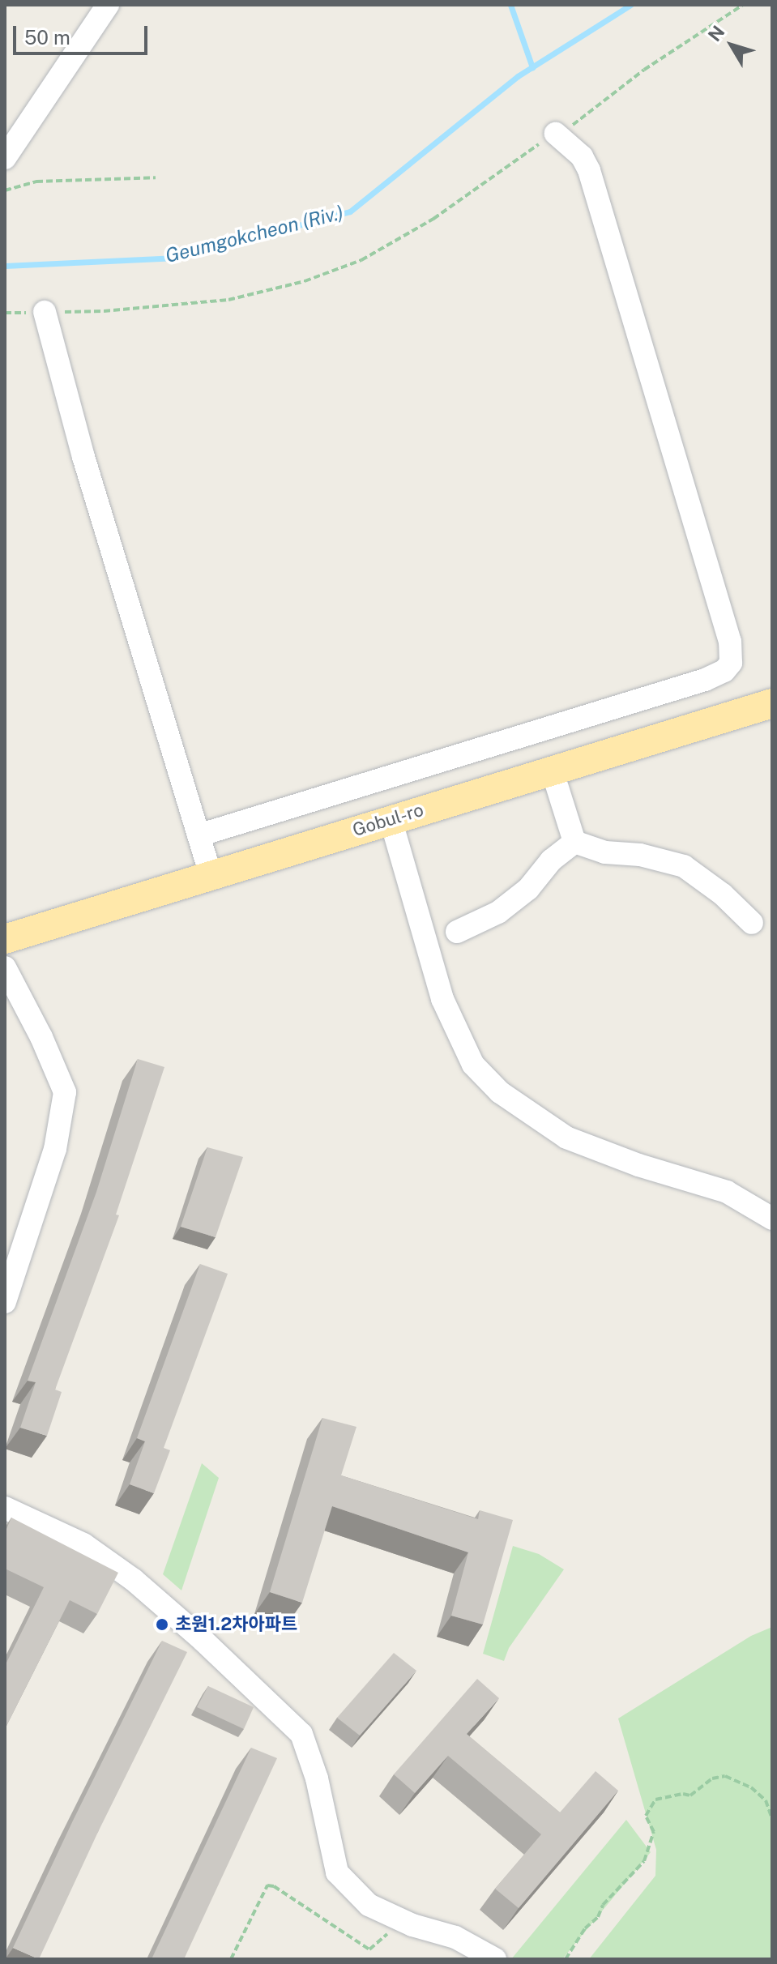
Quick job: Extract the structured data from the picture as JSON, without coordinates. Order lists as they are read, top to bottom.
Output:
{
  "streets": {
    "main road": ["Gobul-ro"]
  },
  "water": ["Geumgokcheon (Riv.)"],
  "places": ["초원1.2차아파트"],
  "scale_bar": "50 m",
  "north": "top left"
}
